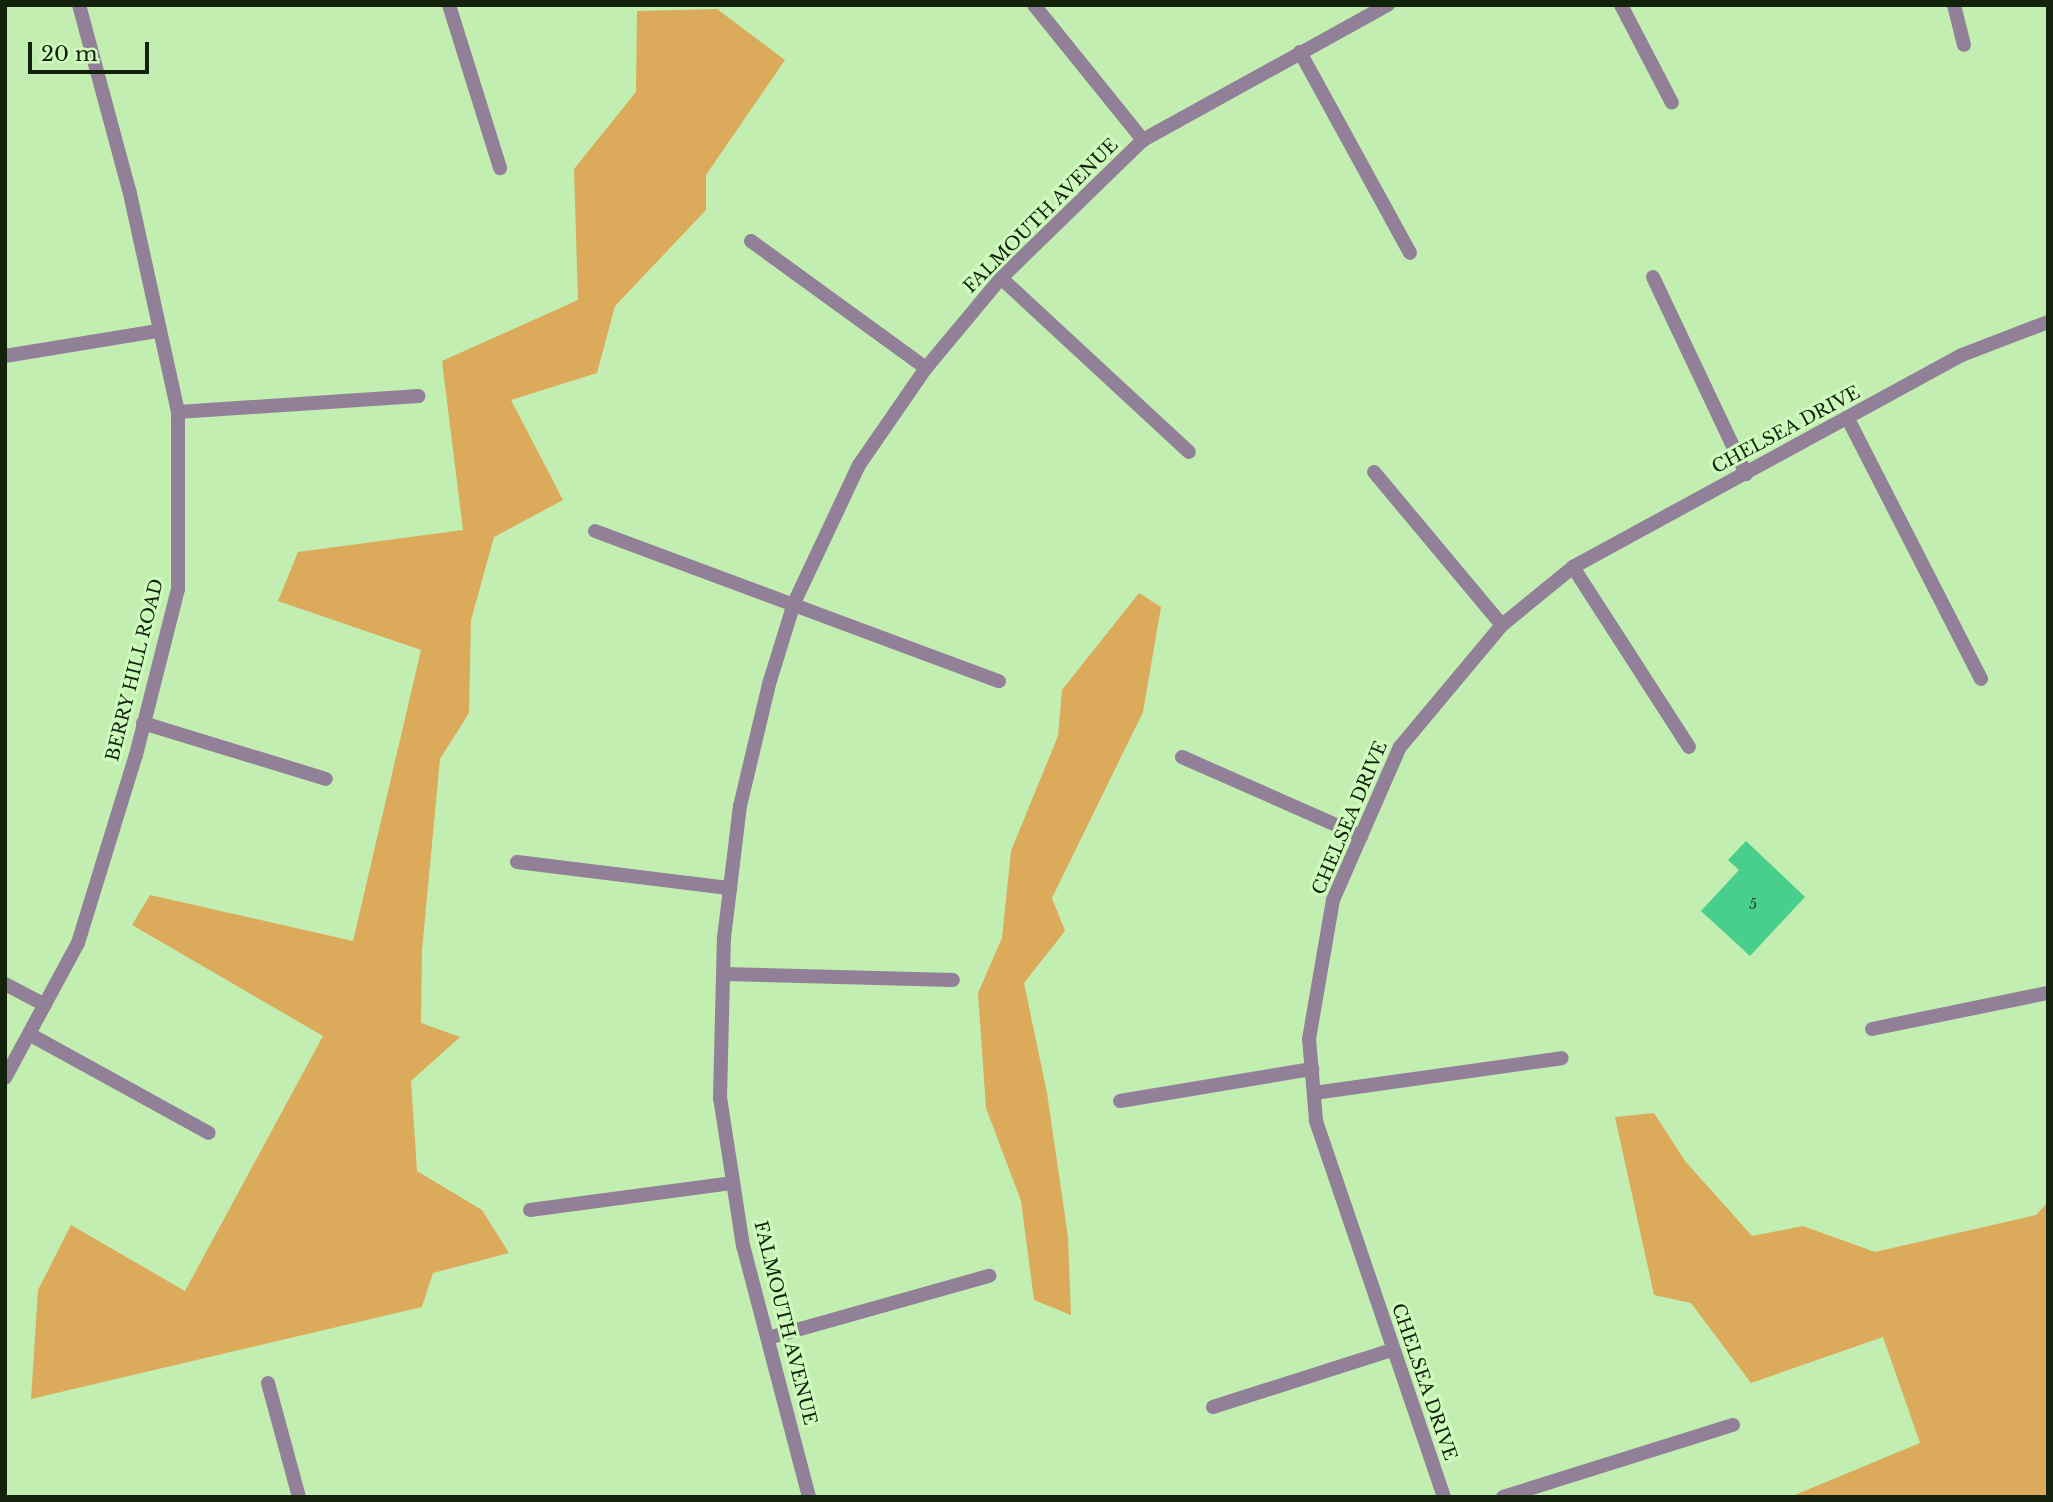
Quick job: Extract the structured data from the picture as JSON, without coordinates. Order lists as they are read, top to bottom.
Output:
{
  "streets": {
    "street": ["FALMOUTH AVENUE", "CHELSEA DRIVE", "BERRY HILL ROAD"]
  },
  "house_numbers": ["5"],
  "scale_bar": "20 m"
}
